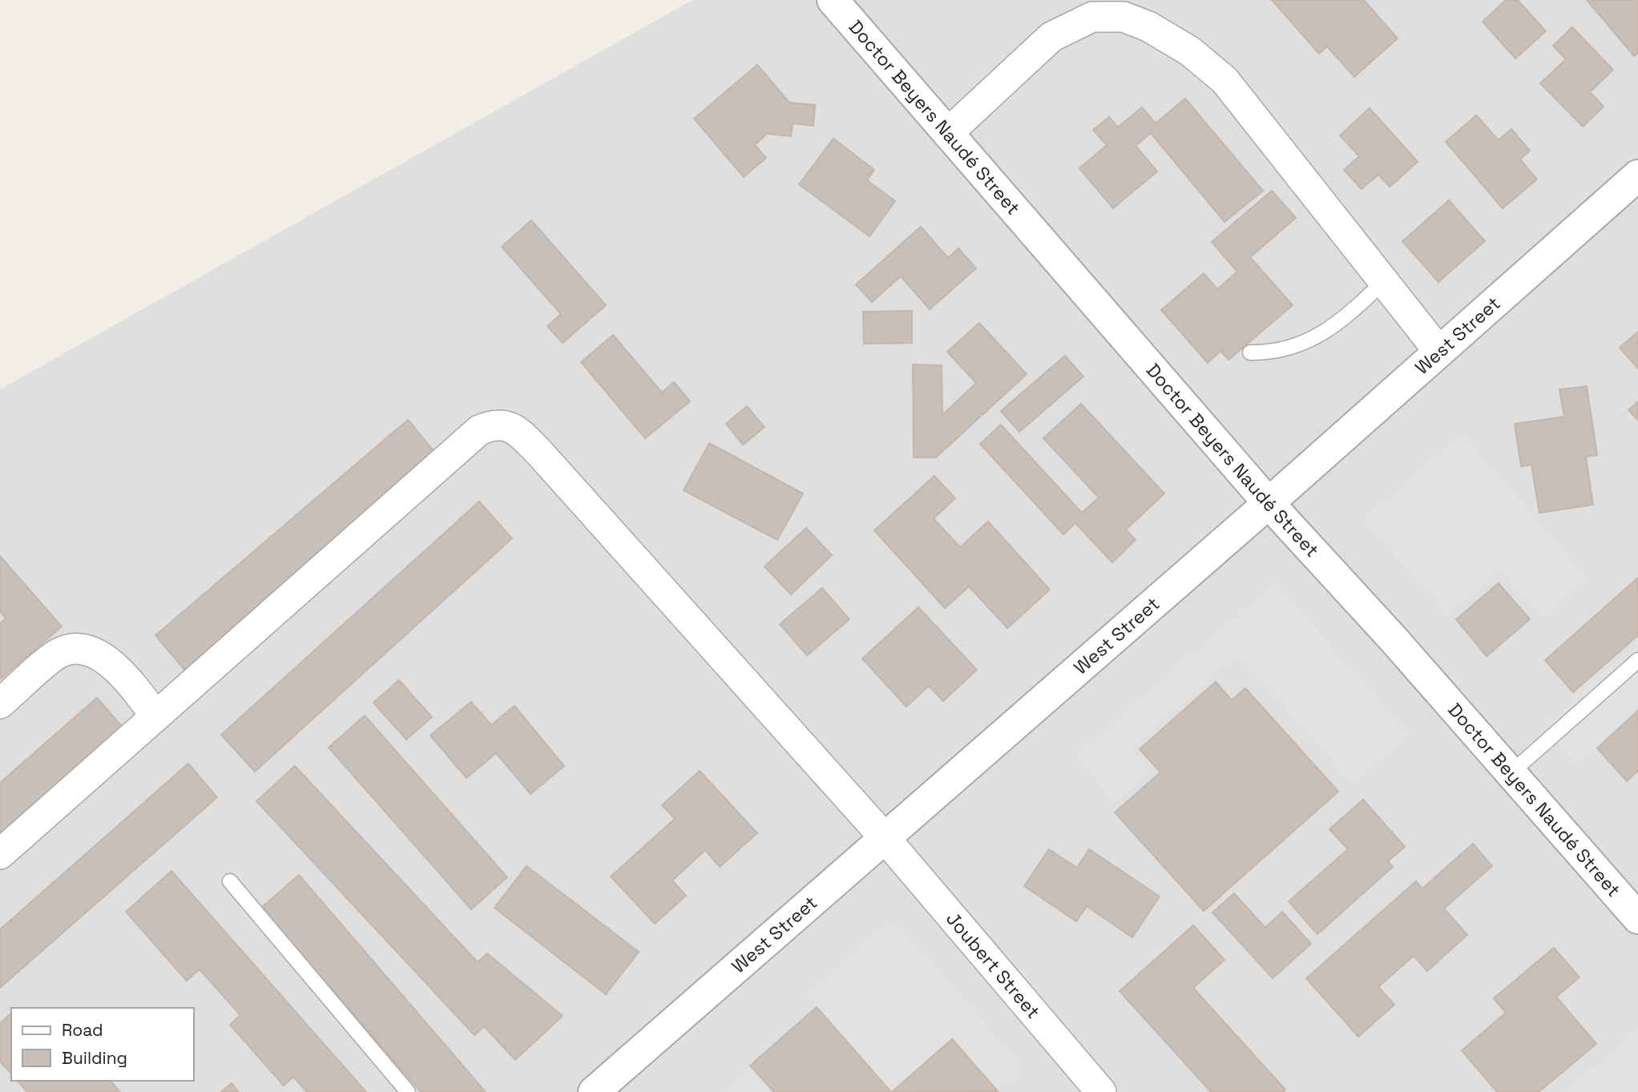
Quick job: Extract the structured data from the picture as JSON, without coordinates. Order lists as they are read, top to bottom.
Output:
{
  "streets": {
    "street": ["Doctor Beyers Naudé Street", "West Street", "Joubert Street"]
  },
  "crossings": [
    ["Doctor Beyers Naudé Street", "West Street"],
    ["West Street", "Joubert Street"]
  ],
  "legend": ["Road", "Building"]
}
